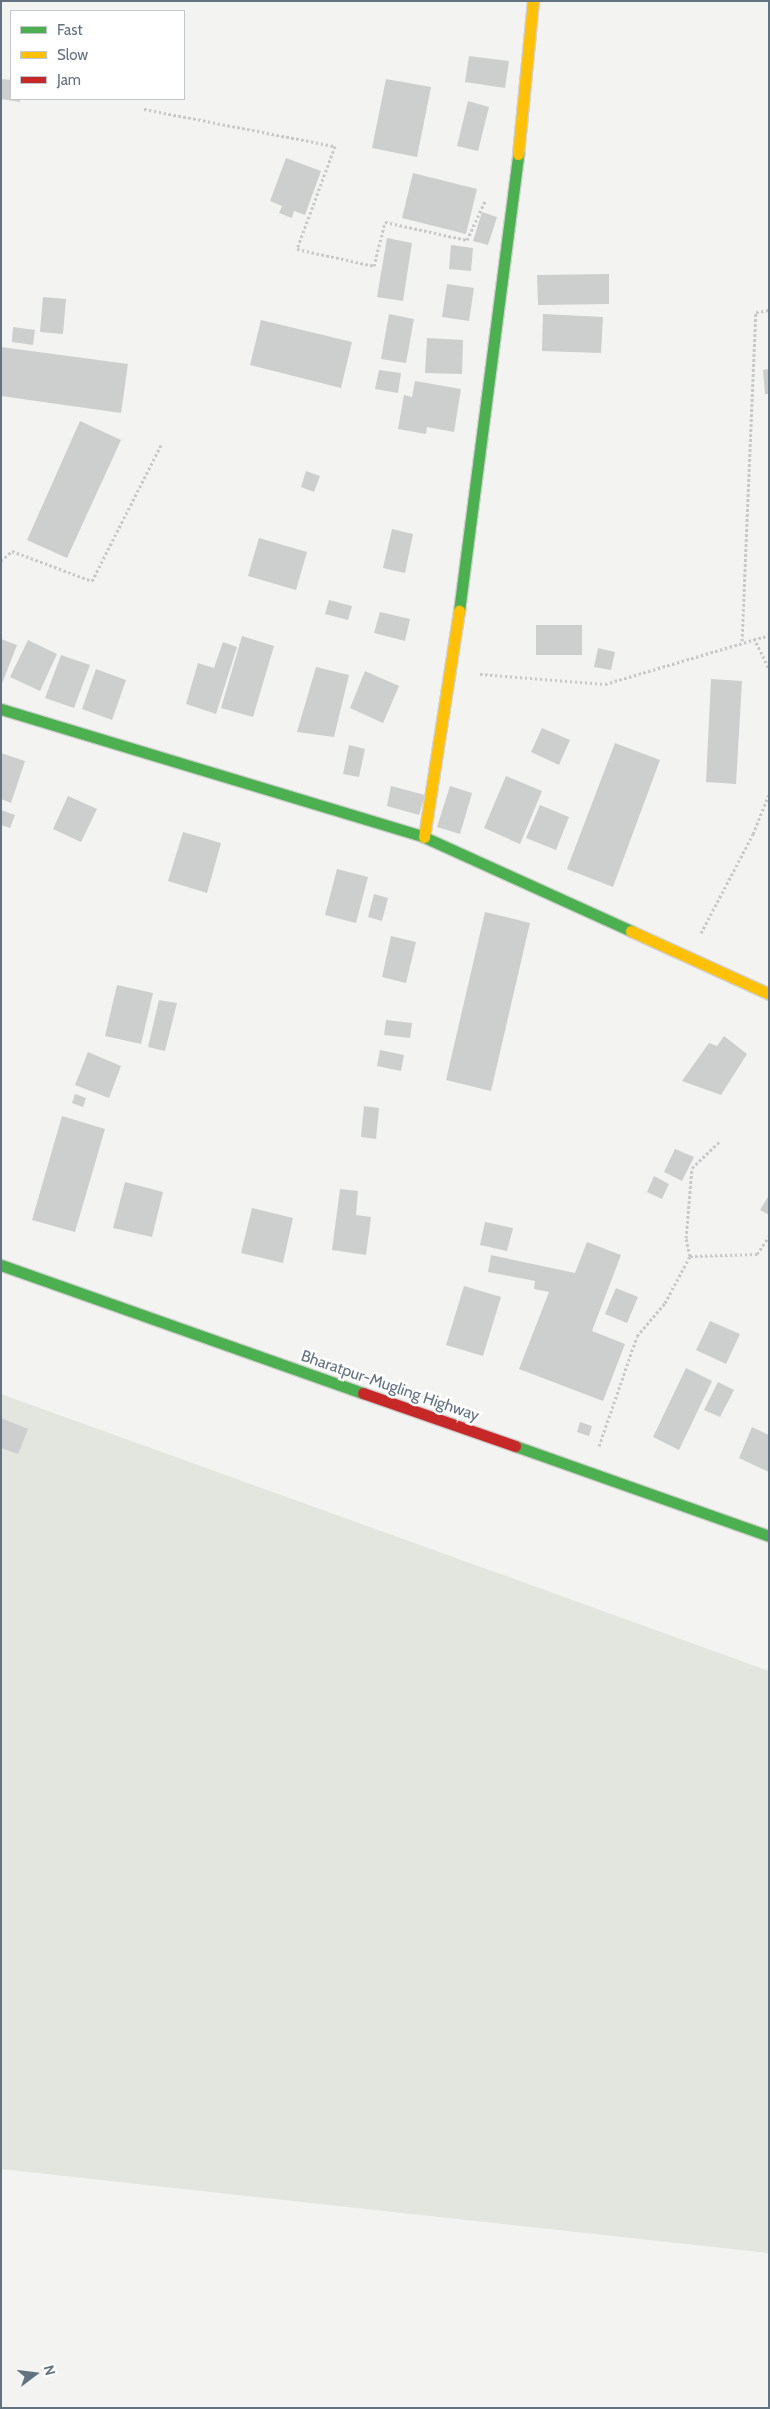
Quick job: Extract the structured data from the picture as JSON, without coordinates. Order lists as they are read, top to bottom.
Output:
{
  "streets": {
    "main road": ["Bharatpur-Mugling Highway"]
  },
  "legend": ["Fast", "Slow", "Jam"],
  "north": "right"
}
